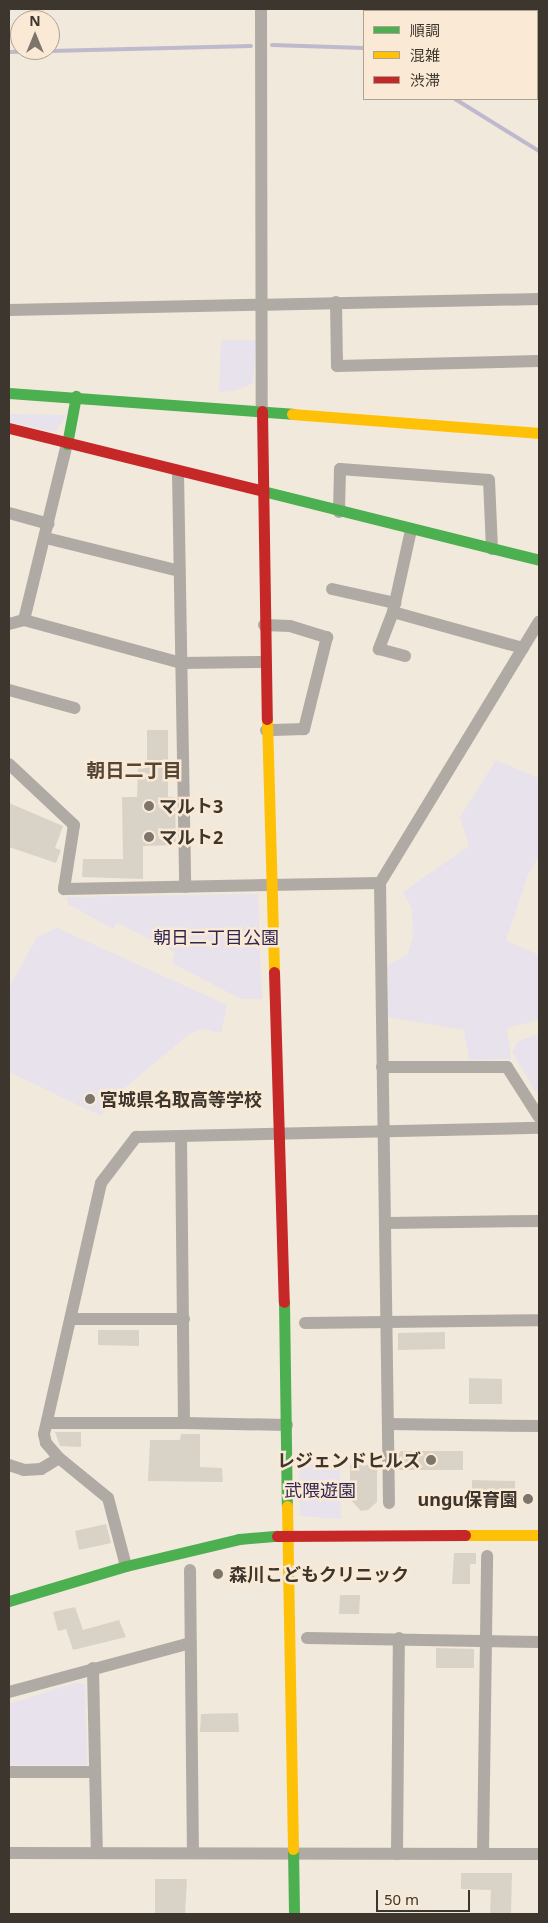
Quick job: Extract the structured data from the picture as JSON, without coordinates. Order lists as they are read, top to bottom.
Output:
{
  "districts": ["朝日二丁目"],
  "parks": ["朝日二丁目公園", "武隈遊園"],
  "places": [
    "マルト3",
    "マルト2",
    "宮城県名取高等学校",
    "レジェンドヒルズ",
    "ungu保育園",
    "森川こどもクリニック"
  ],
  "legend": ["順調", "混雑", "渋滞"],
  "scale_bar": "50 m",
  "north": "top"
}
